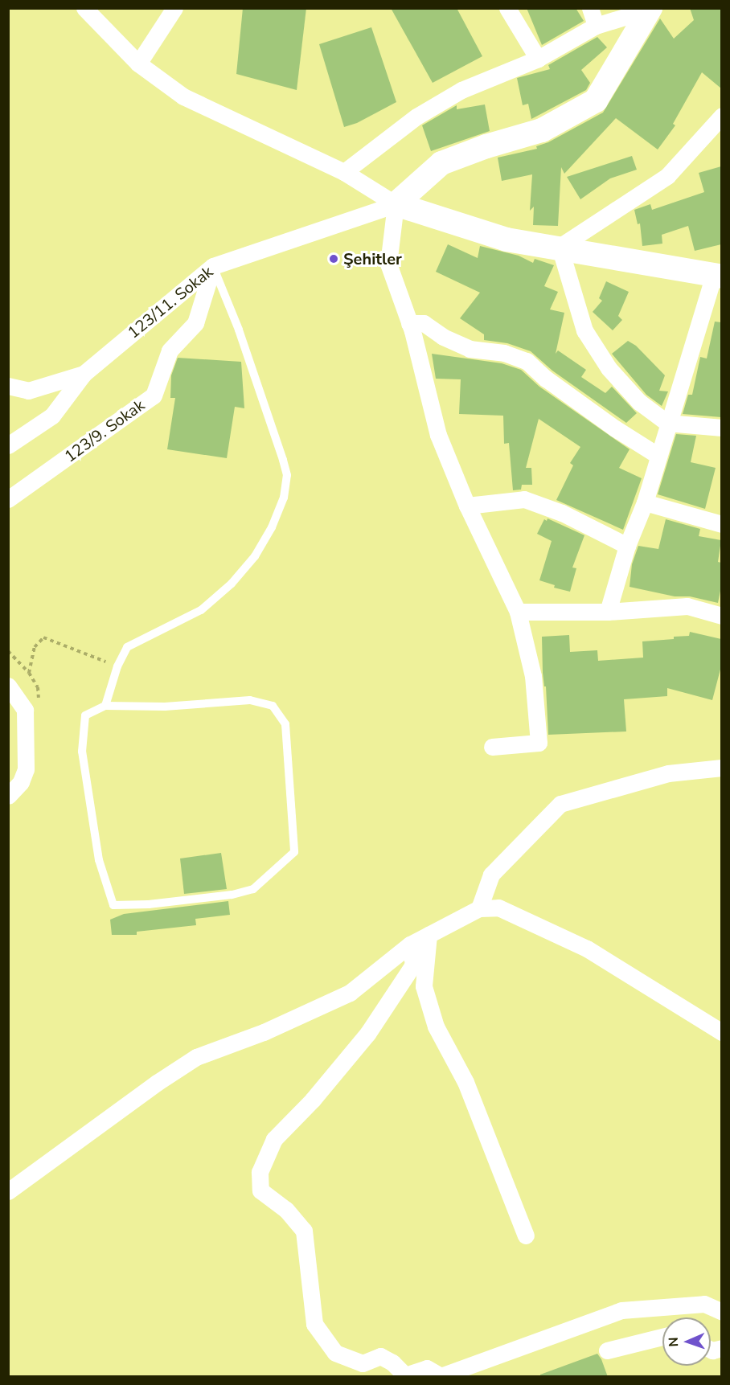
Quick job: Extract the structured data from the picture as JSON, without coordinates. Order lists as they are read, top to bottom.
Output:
{
  "streets": {
    "street": ["123/11. Sokak", "123/9. Sokak"]
  },
  "crossings": [
    ["123/11. Sokak", "123/9. Sokak"]
  ],
  "places": ["Şehitler"],
  "north": "left"
}
